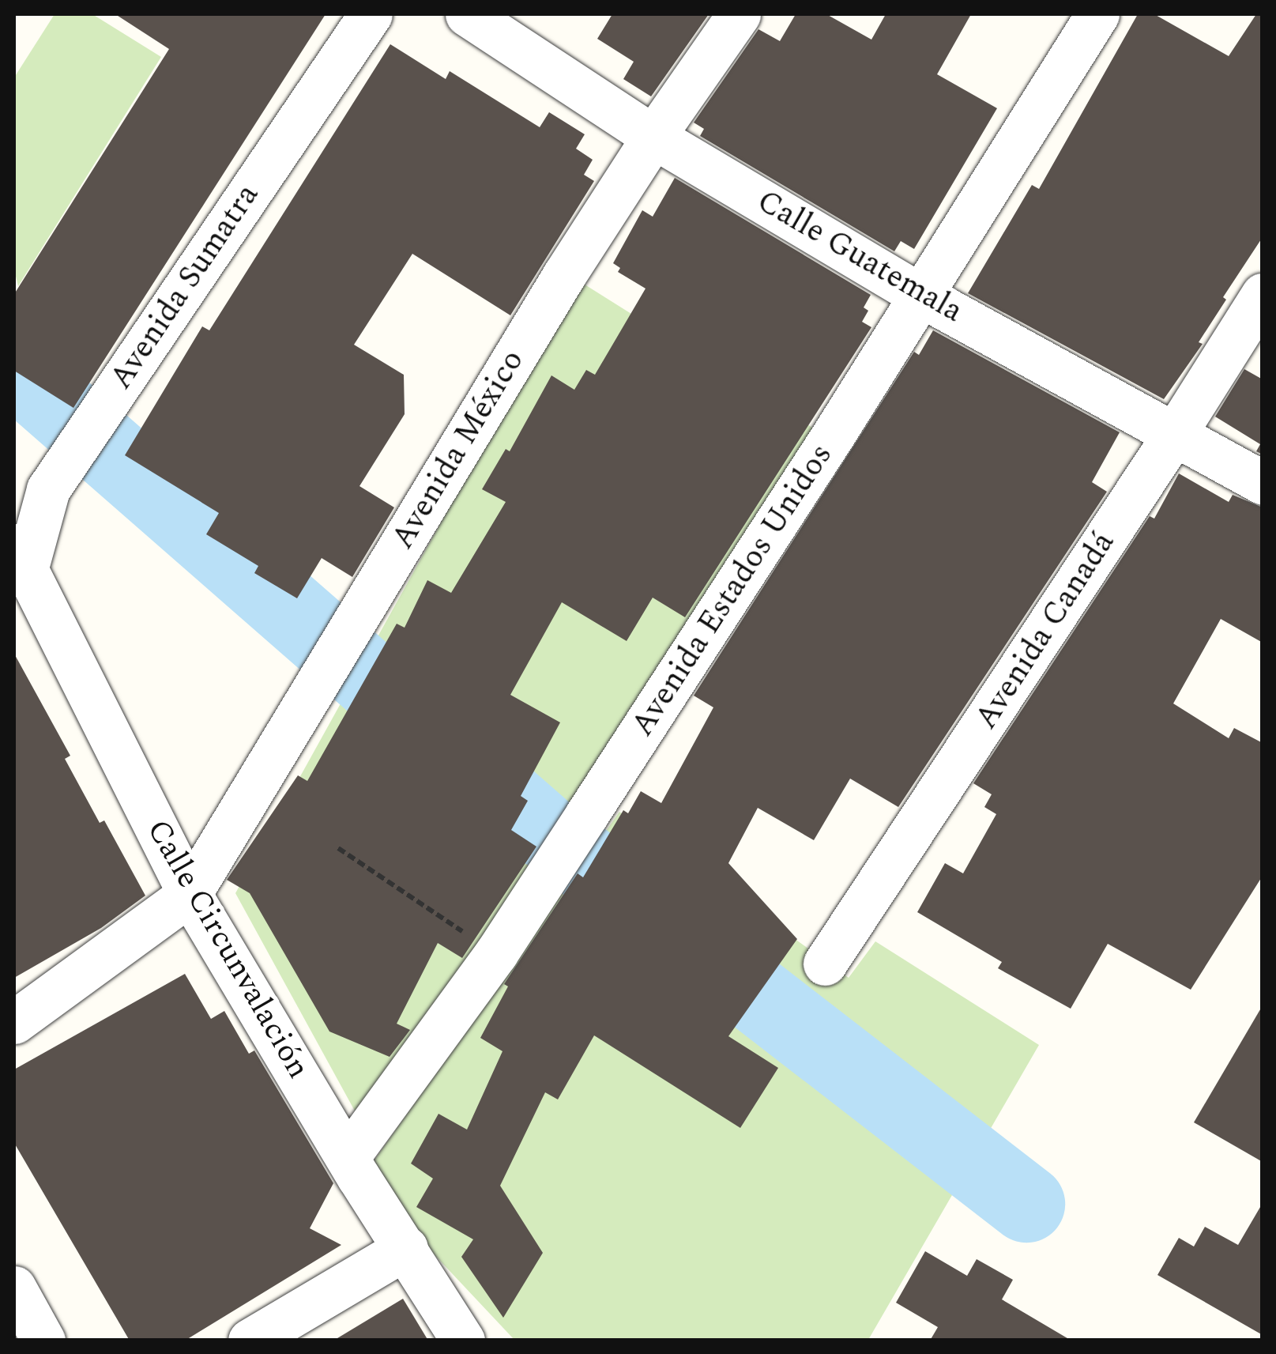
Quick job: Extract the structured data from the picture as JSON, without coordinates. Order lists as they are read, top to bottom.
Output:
{
  "streets": {
    "street": [
      "Calle Guatemala",
      "Avenida Sumatra",
      "Avenida México",
      "Avenida Estados Unidos",
      "Avenida Canadá",
      "Calle Circunvalación"
    ]
  },
  "crossings": [
    ["Calle Guatemala", "Avenida México"],
    ["Calle Guatemala", "Avenida Estados Unidos"],
    ["Calle Guatemala", "Avenida Canadá"],
    ["Avenida Sumatra", "Calle Circunvalación"],
    ["Avenida México", "Calle Circunvalación"],
    ["Avenida Estados Unidos", "Calle Circunvalación"]
  ]
}
